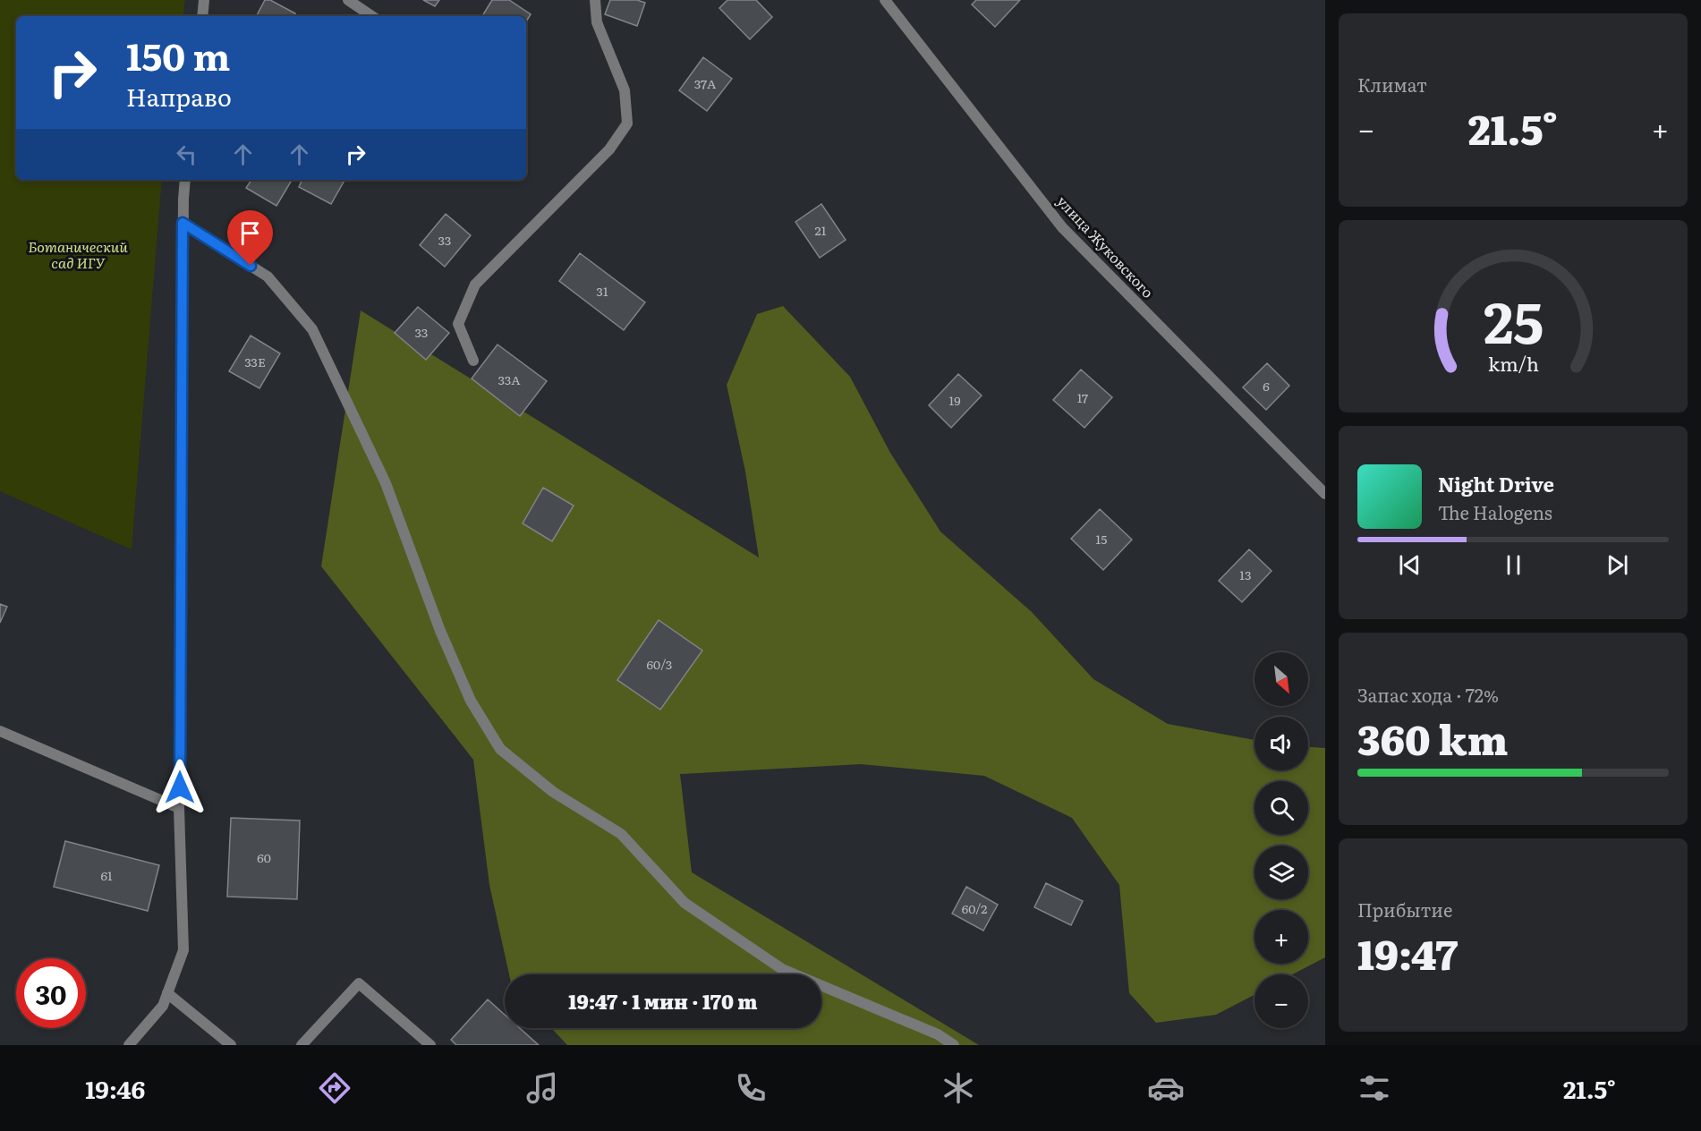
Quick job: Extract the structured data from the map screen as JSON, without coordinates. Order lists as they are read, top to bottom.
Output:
{
  "streets": {
    "street": ["улица Жуковского"]
  },
  "parks": ["Ботанический сад ИГУ"],
  "house_numbers": [
    "37А",
    "21",
    "33",
    "31",
    "33",
    "33Е",
    "33А",
    "6",
    "17",
    "19",
    "15",
    "13",
    "60/3",
    "60",
    "61",
    "60/2"
  ],
  "north": "bottom right",
  "page": {
    "tile": [
      "Климат",
      ["Запас хода · 72%", "360 km"],
      ["Прибытие", "19:47"]
    ],
    "turn": ["150 m", "Направо"],
    "heat": ["−", "21.5°", "+"],
    "song": ["Night Drive", "The Halogens"],
    "map_buttons": ["+", "−"],
    "limit": "30",
    "trip": "19:47 · 1 мин · 170 m",
    "tabs": ["19:46", "21.5°"],
    "gauge": ["25", "km/h"]
  }
}
